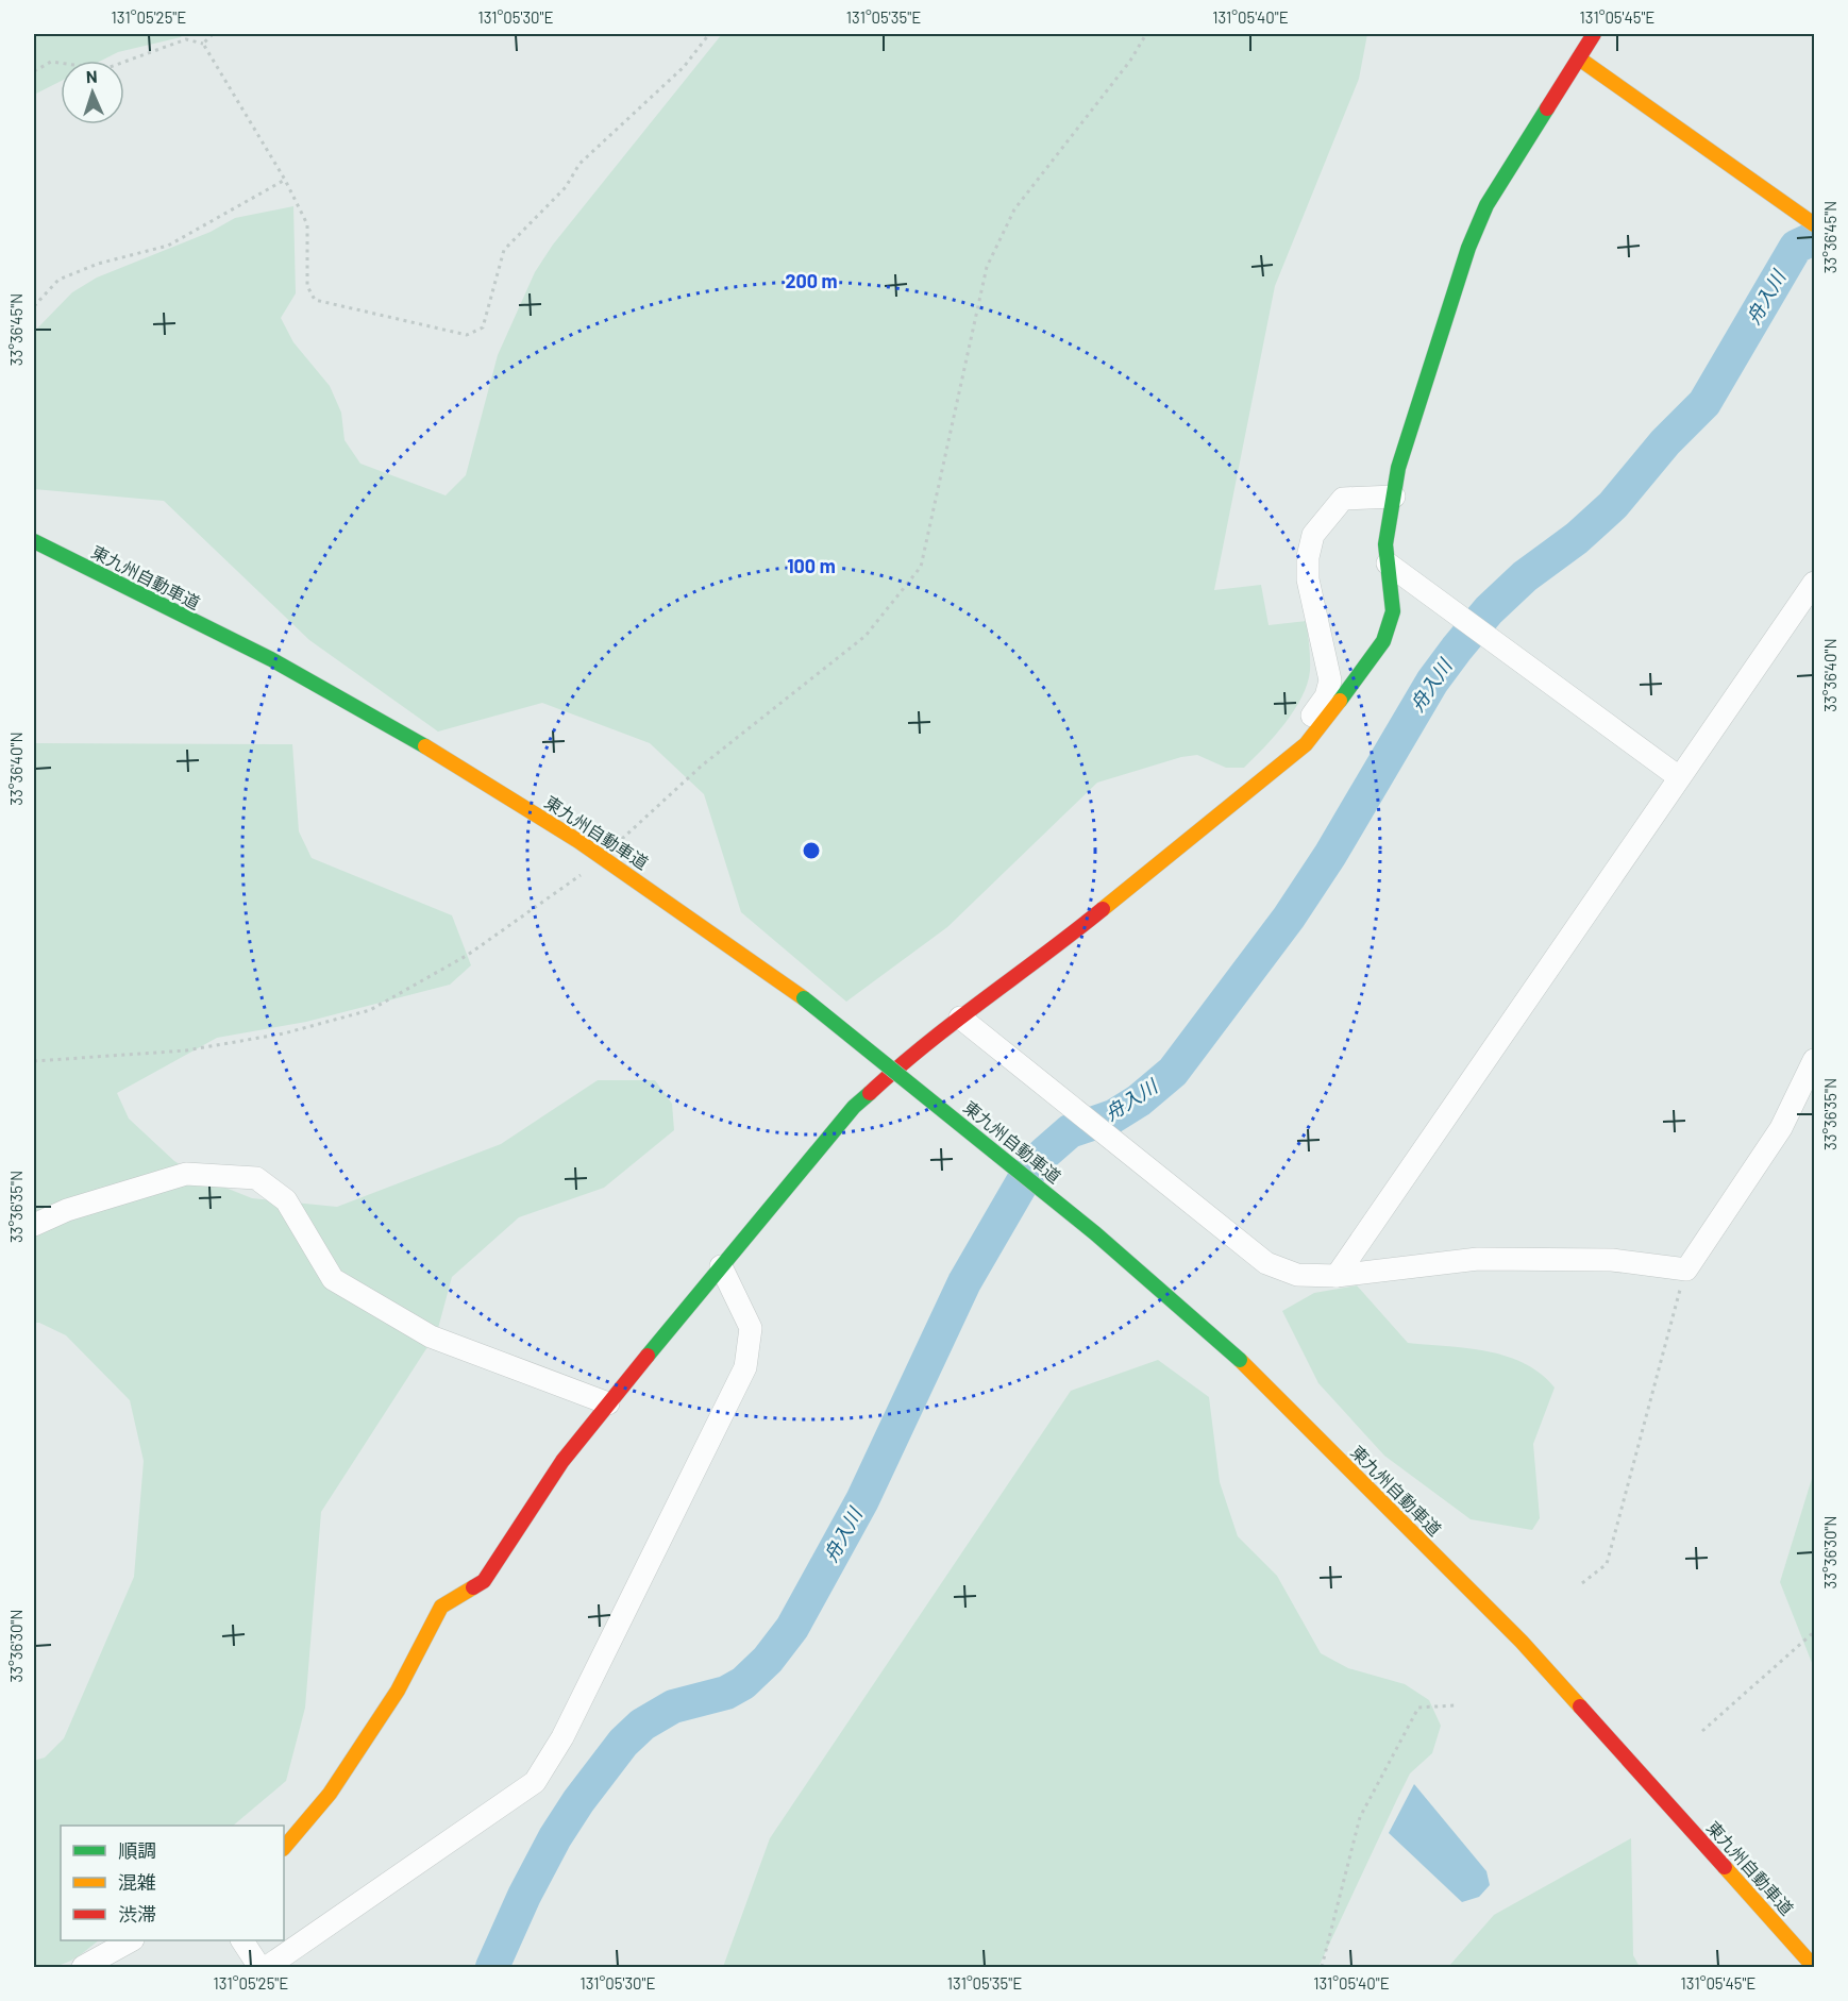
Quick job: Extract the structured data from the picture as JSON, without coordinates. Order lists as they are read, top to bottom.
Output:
{
  "streets": {
    "main road": ["東九州自動車道"]
  },
  "water": ["舟入川"],
  "legend": ["順調", "混雑", "渋滞"],
  "north": "top",
  "coordinates": [
    "131°05'25\"E",
    "131°05'30\"E",
    "131°05'35\"E",
    "131°05'40\"E",
    "131°05'45\"E",
    "33°36'45\"N",
    "33°36'40\"N",
    "33°36'35\"N",
    "33°36'30\"N"
  ],
  "rings": ["200 m", "100 m"]
}
